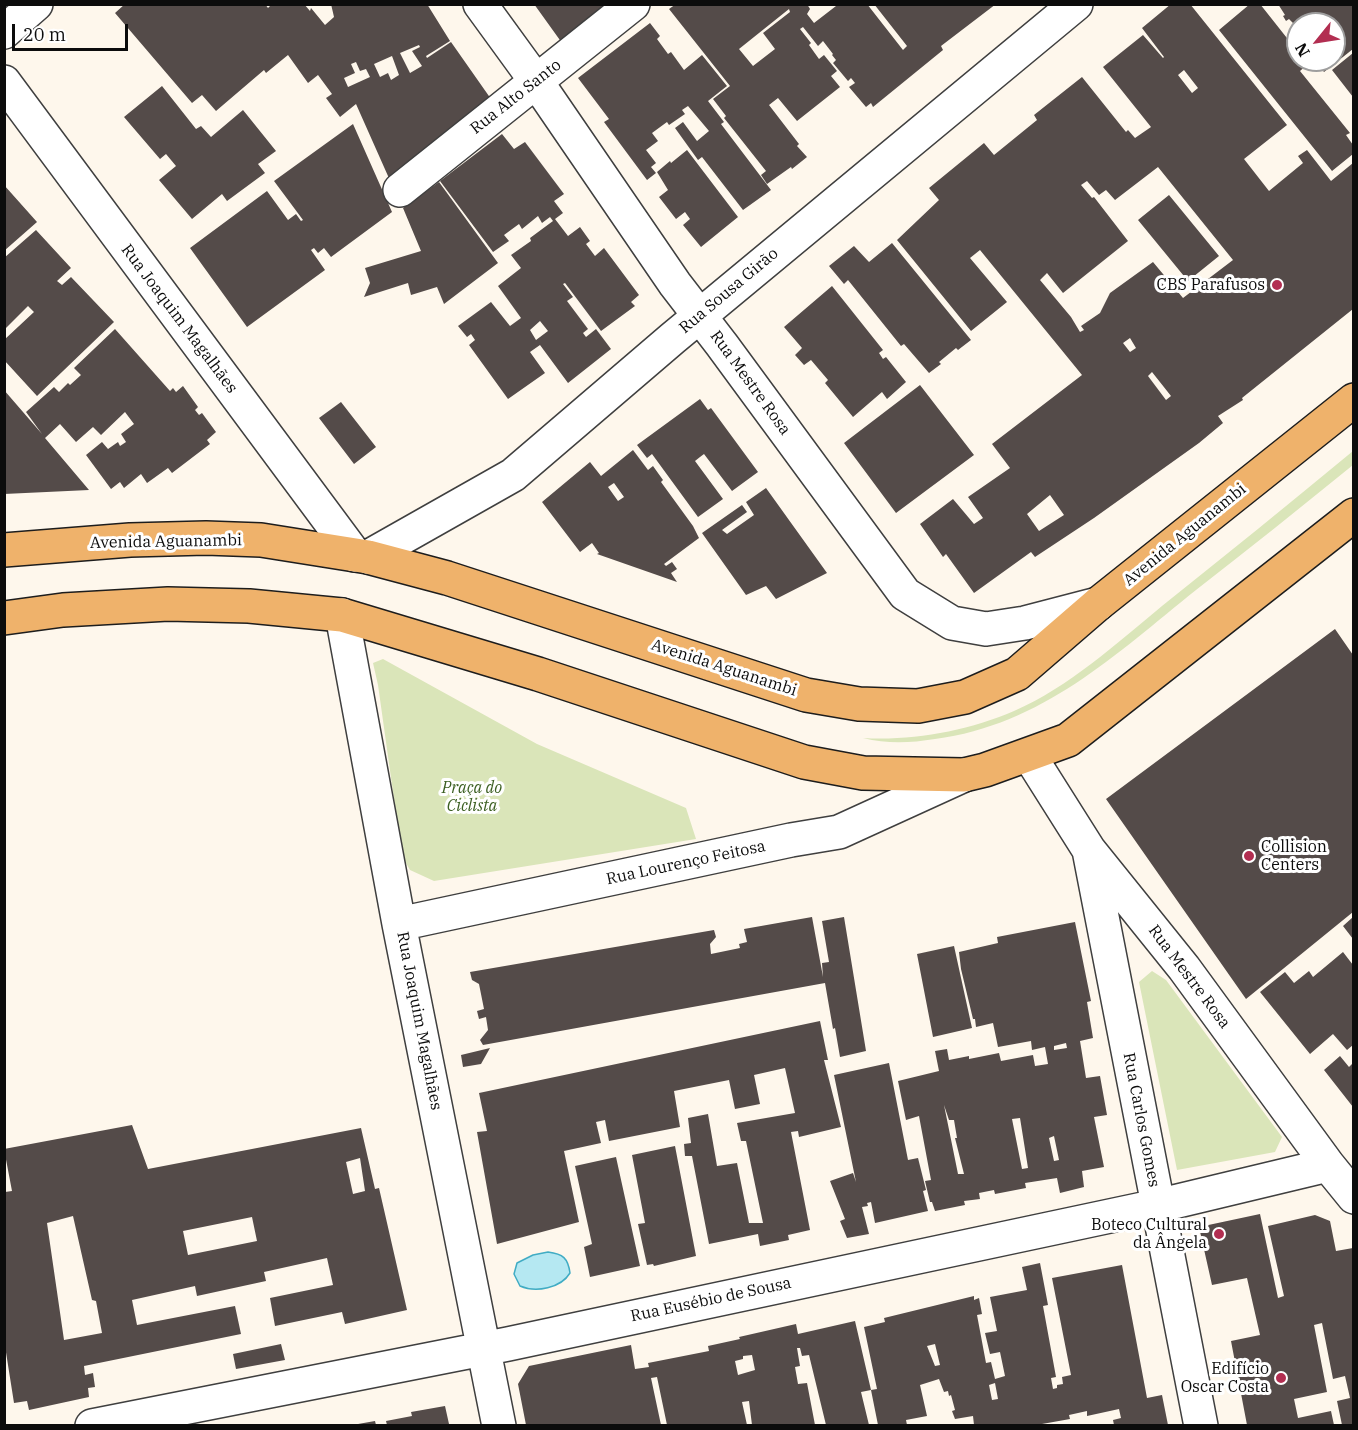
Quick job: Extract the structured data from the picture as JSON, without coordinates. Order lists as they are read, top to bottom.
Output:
{
  "streets": {
    "main road": ["Avenida Aguanambi"],
    "street": [
      "Rua Alto Santo",
      "Rua Sousa Girão",
      "Rua Joaquim Magalhães",
      "Rua Mestre Rosa",
      "Rua Lourenço Feitosa",
      "Rua Carlos Gomes",
      "Rua Eusébio de Sousa"
    ]
  },
  "crossings": [
    ["Rua Alto Santo", "Rua Mestre Rosa"],
    ["Rua Sousa Girão", "Rua Joaquim Magalhães"],
    ["Rua Sousa Girão", "Rua Mestre Rosa"],
    ["Rua Sousa Girão", "Avenida Aguanambi"],
    ["Rua Joaquim Magalhães", "Avenida Aguanambi"],
    ["Rua Joaquim Magalhães", "Rua Lourenço Feitosa"],
    ["Rua Joaquim Magalhães", "Rua Eusébio de Sousa"],
    ["Rua Mestre Rosa", "Avenida Aguanambi"],
    ["Rua Mestre Rosa", "Rua Carlos Gomes"],
    ["Rua Mestre Rosa", "Rua Eusébio de Sousa"],
    ["Rua Carlos Gomes", "Rua Eusébio de Sousa"]
  ],
  "parks": ["Praça do Ciclista"],
  "places": [
    "CBS Parafusos",
    "Collision Centers",
    "Boteco Cultural da Ângela",
    "Edifício Oscar Costa"
  ],
  "scale_bar": "20 m",
  "north": "bottom left"
}
